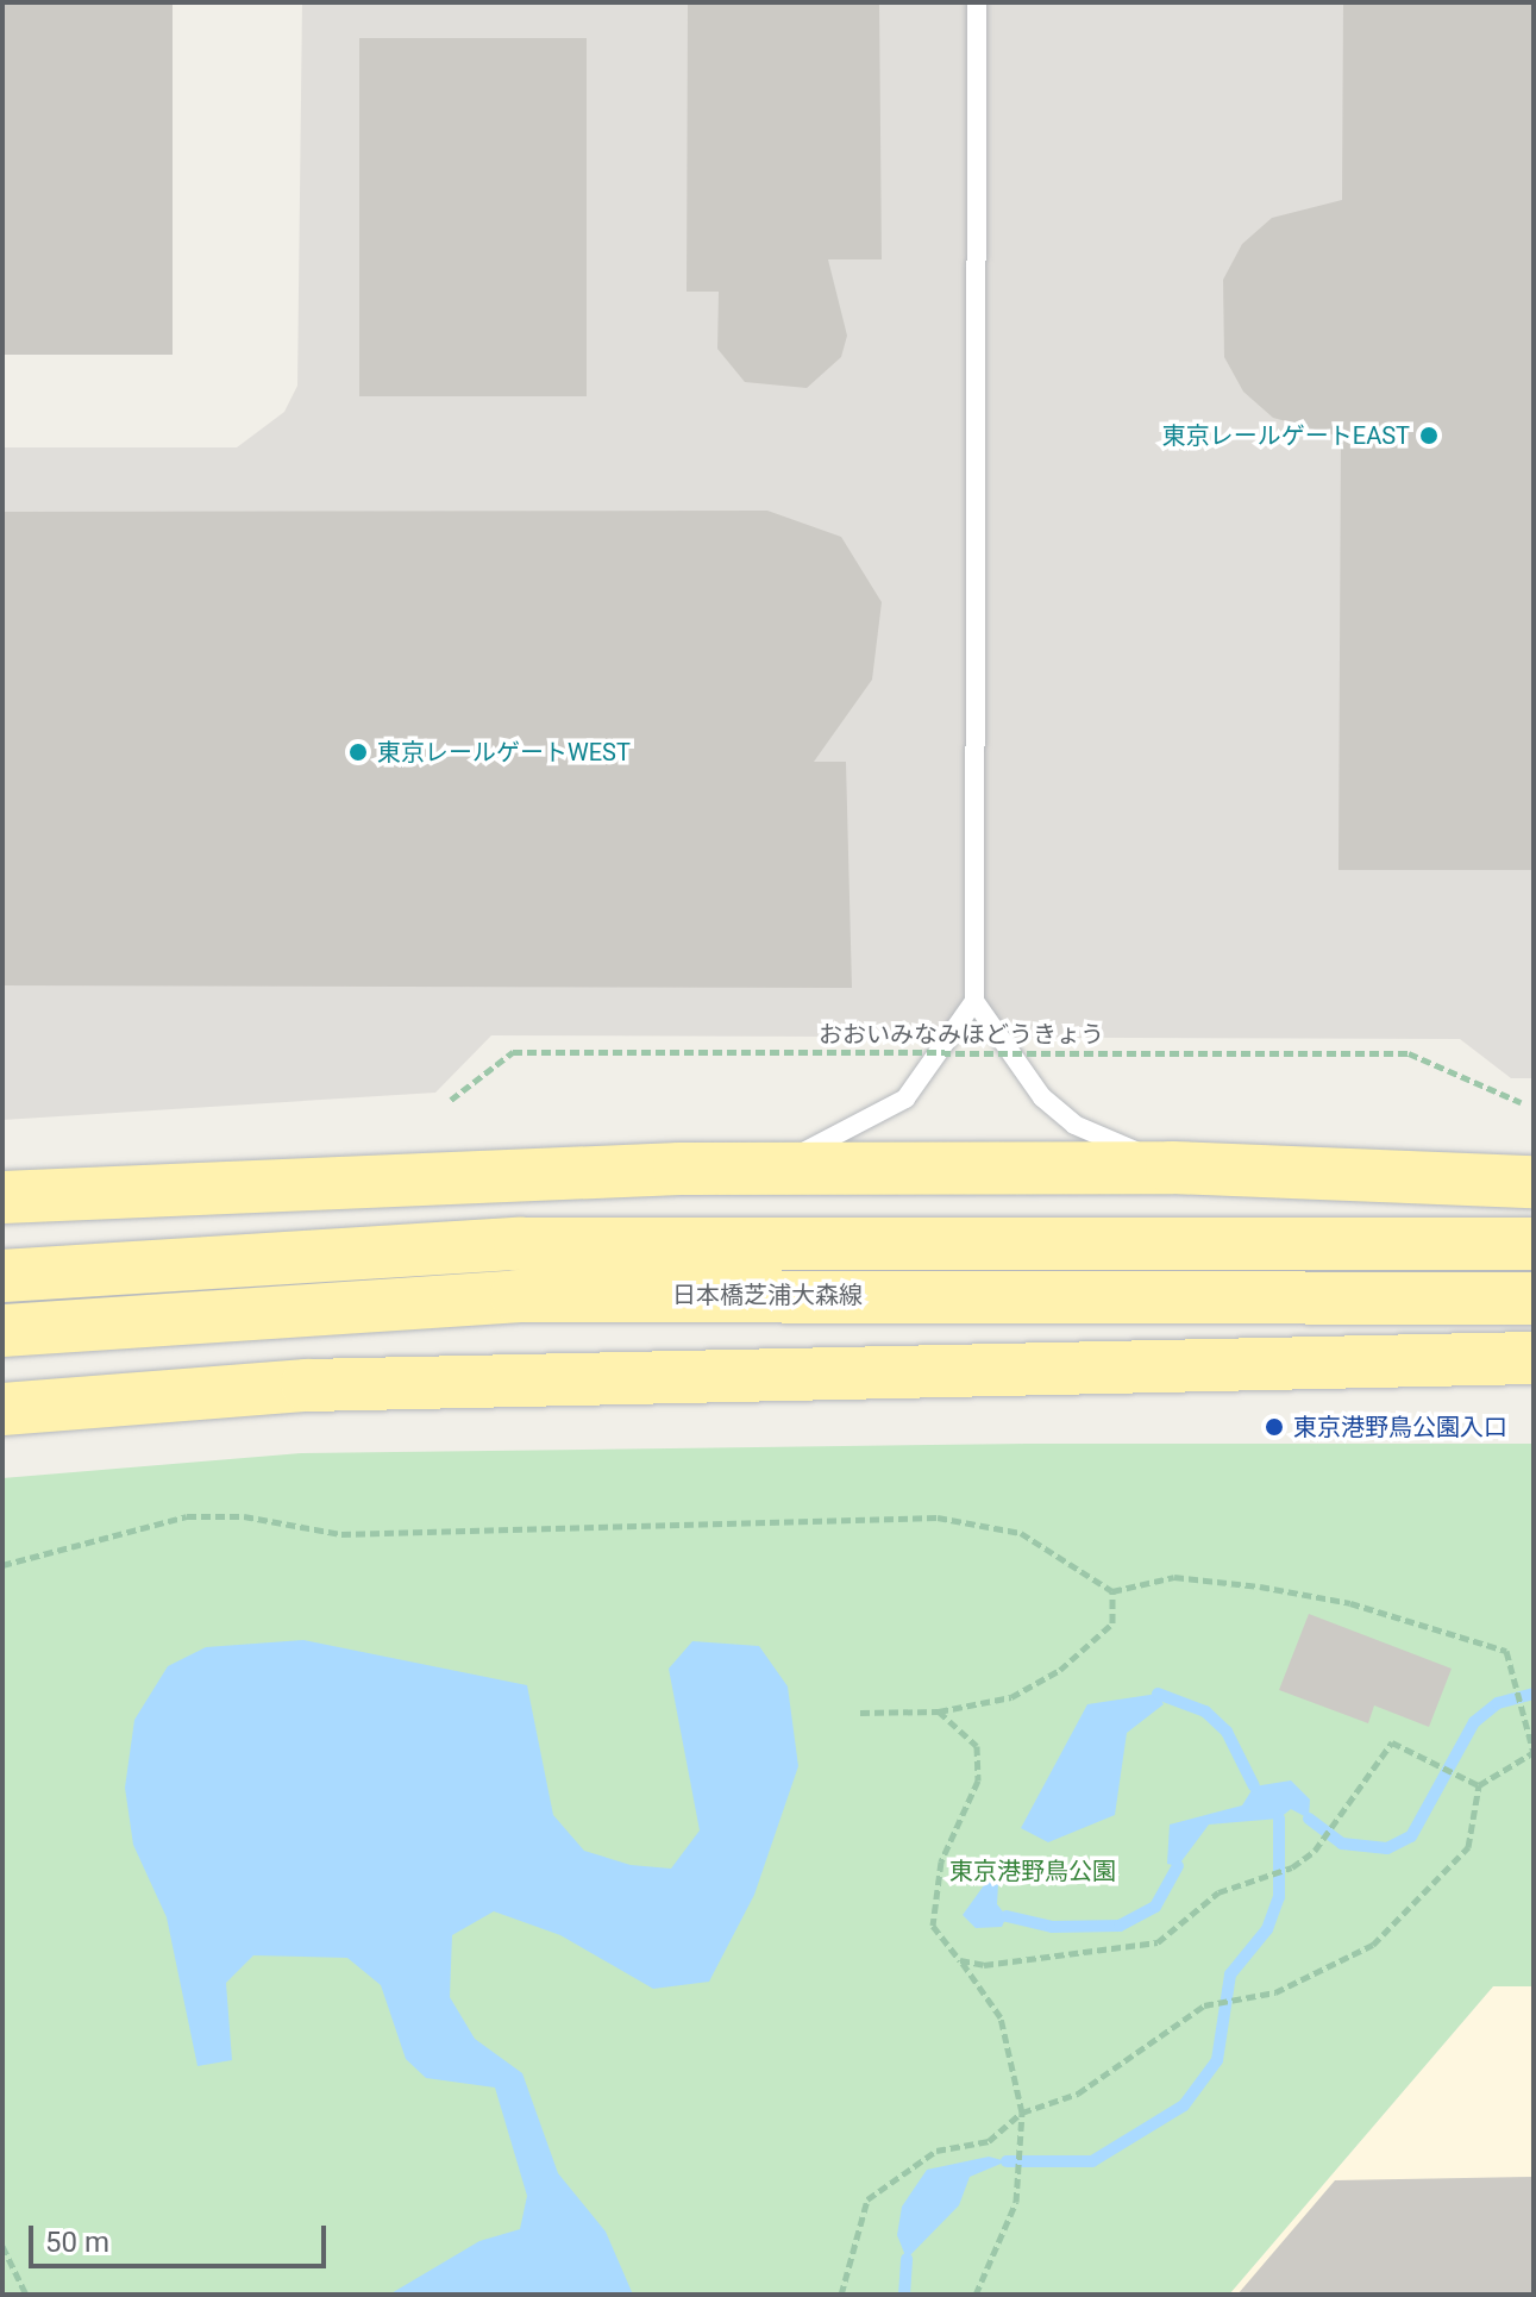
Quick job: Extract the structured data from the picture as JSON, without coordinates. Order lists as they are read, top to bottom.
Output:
{
  "streets": {
    "main road": ["日本橋芝浦大森線"],
    "path": ["おおいみなみほどうきょう"]
  },
  "parks": ["東京港野鳥公園"],
  "places": ["東京レールゲートEAST", "東京レールゲートWEST", "東京港野鳥公園入口"],
  "scale_bar": "50 m"
}
